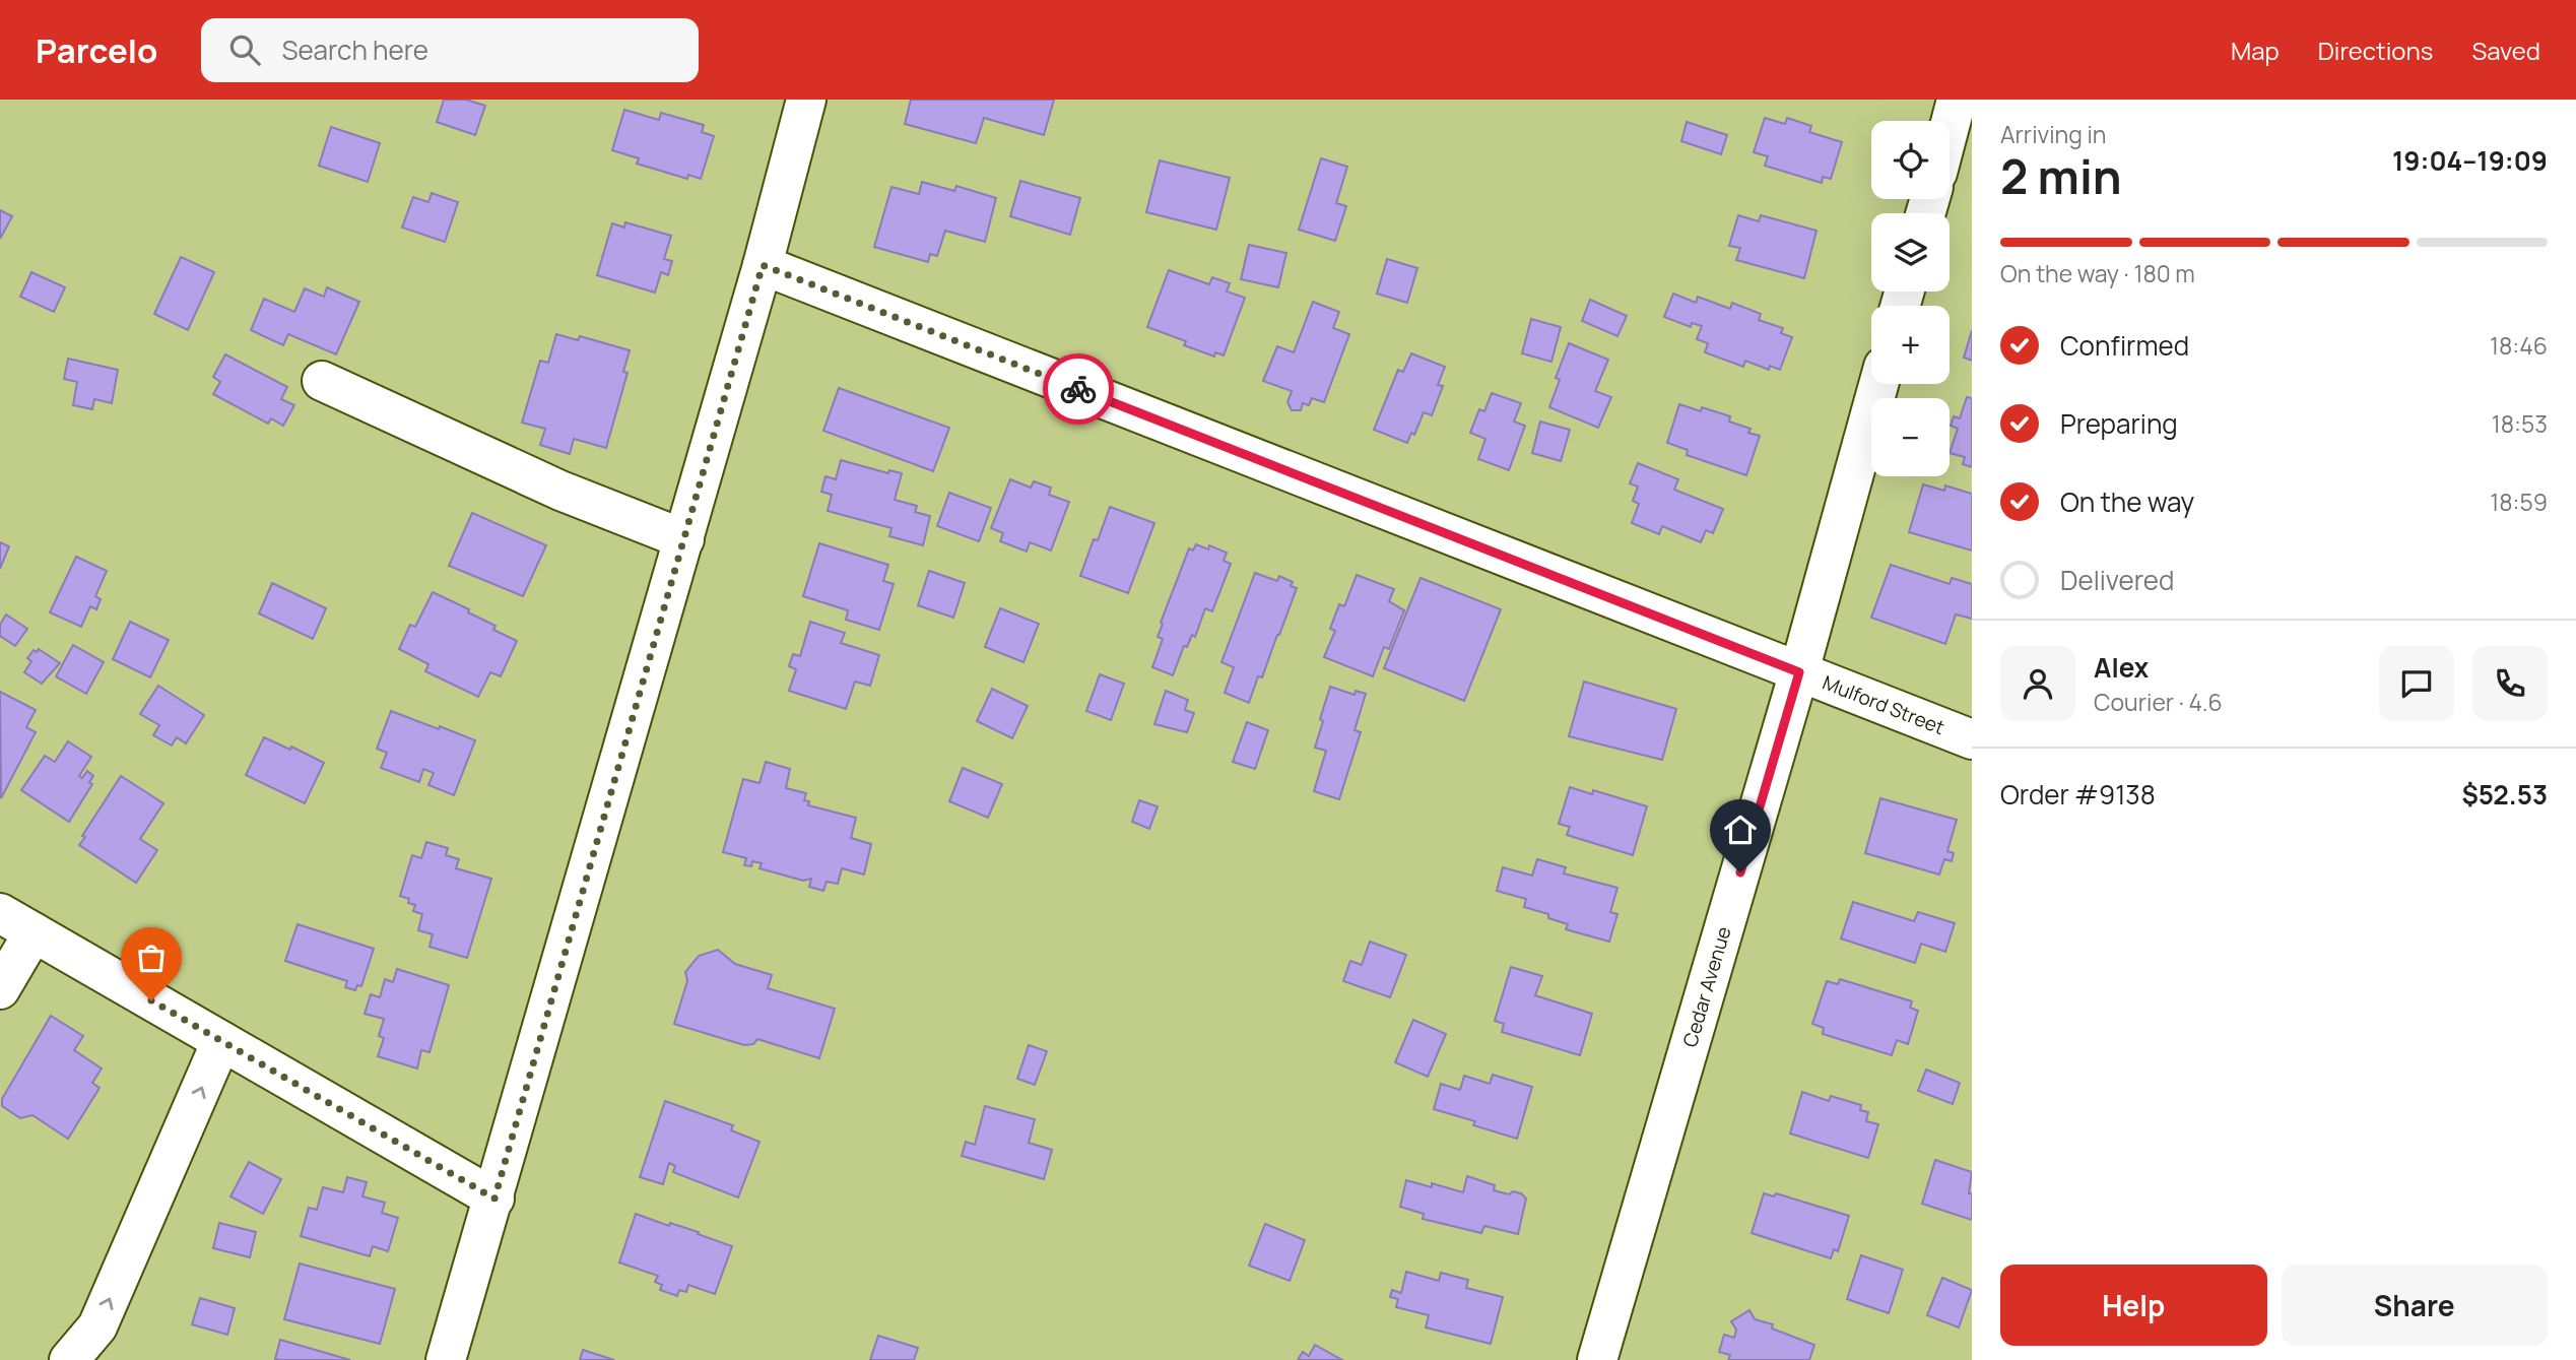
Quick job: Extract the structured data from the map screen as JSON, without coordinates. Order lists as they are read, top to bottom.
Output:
{
  "streets": {
    "street": ["Mulford Street", "Cedar Avenue"]
  },
  "crossings": [
    ["Mulford Street", "Cedar Avenue"]
  ],
  "page": {
    "header": "Parcelo",
    "search": "Search here",
    "nav": ["Map", "Directions", "Saved"],
    "heading": ["2 min", "Arriving in", "19:04–19:09"],
    "panel": [
      "Alex",
      "Courier · 4.6",
      "Order #9138",
      "$52.53"
    ],
    "map_buttons": ["+", "−"],
    "bar": "On the way · 180 m",
    "list": [
      ["Confirmed", "18:46"],
      ["Preparing", "18:53"],
      ["On the way", "18:59"],
      "Delivered"
    ],
    "buttons": ["Help", "Share"]
  }
}
